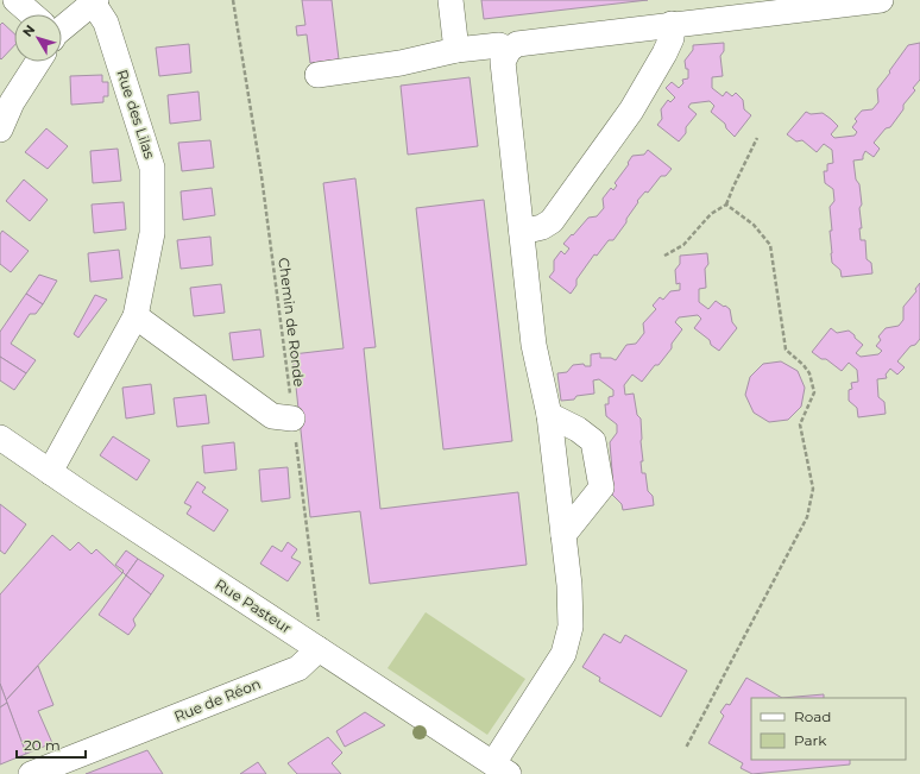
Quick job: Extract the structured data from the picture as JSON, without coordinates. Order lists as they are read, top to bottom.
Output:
{
  "streets": {
    "street": ["Rue des Lilas", "Rue Pasteur", "Rue de Réon"],
    "path": ["Chemin de Ronde"]
  },
  "crossings": [
    ["Rue des Lilas", "Rue Pasteur"],
    ["Chemin de Ronde", "Rue Pasteur"],
    ["Chemin de Ronde", "Rue de Réon"],
    ["Rue Pasteur", "Rue de Réon"]
  ],
  "legend": ["Road", "Park"],
  "scale_bar": "20 m",
  "north": "top left"
}
